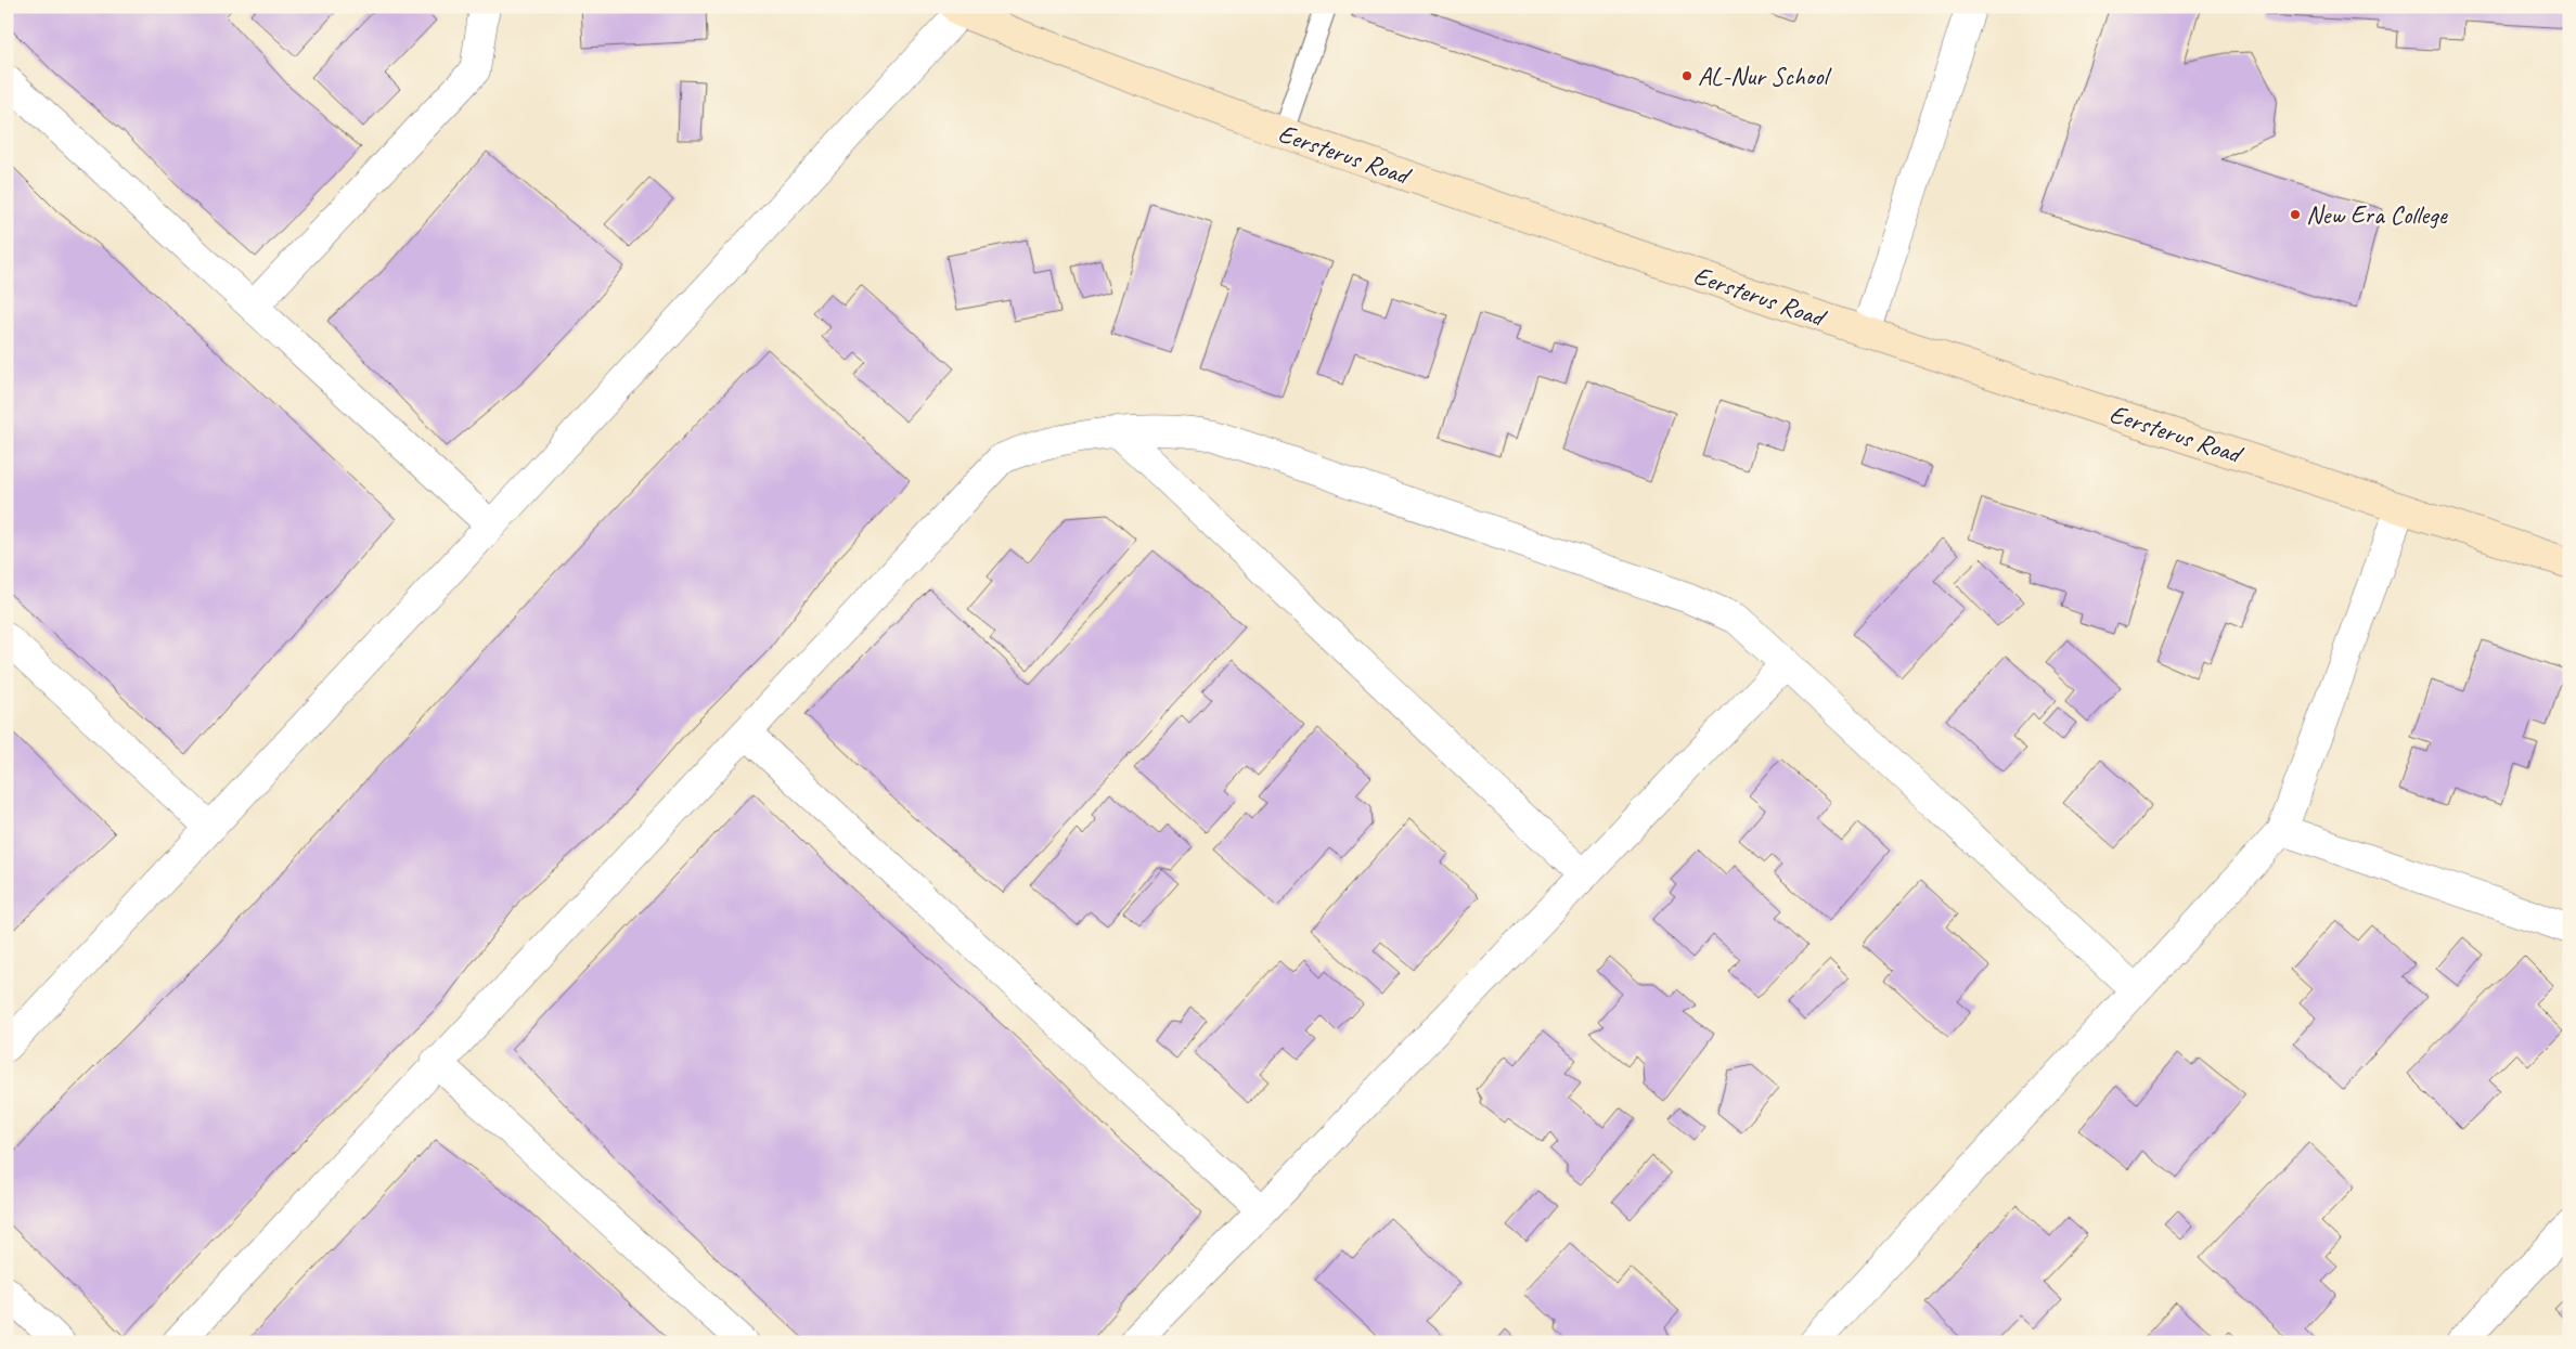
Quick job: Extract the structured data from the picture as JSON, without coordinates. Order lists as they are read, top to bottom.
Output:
{
  "streets": {
    "street": ["Eersterus Road"]
  },
  "places": ["AL-Nur School", "New Era College"]
}
